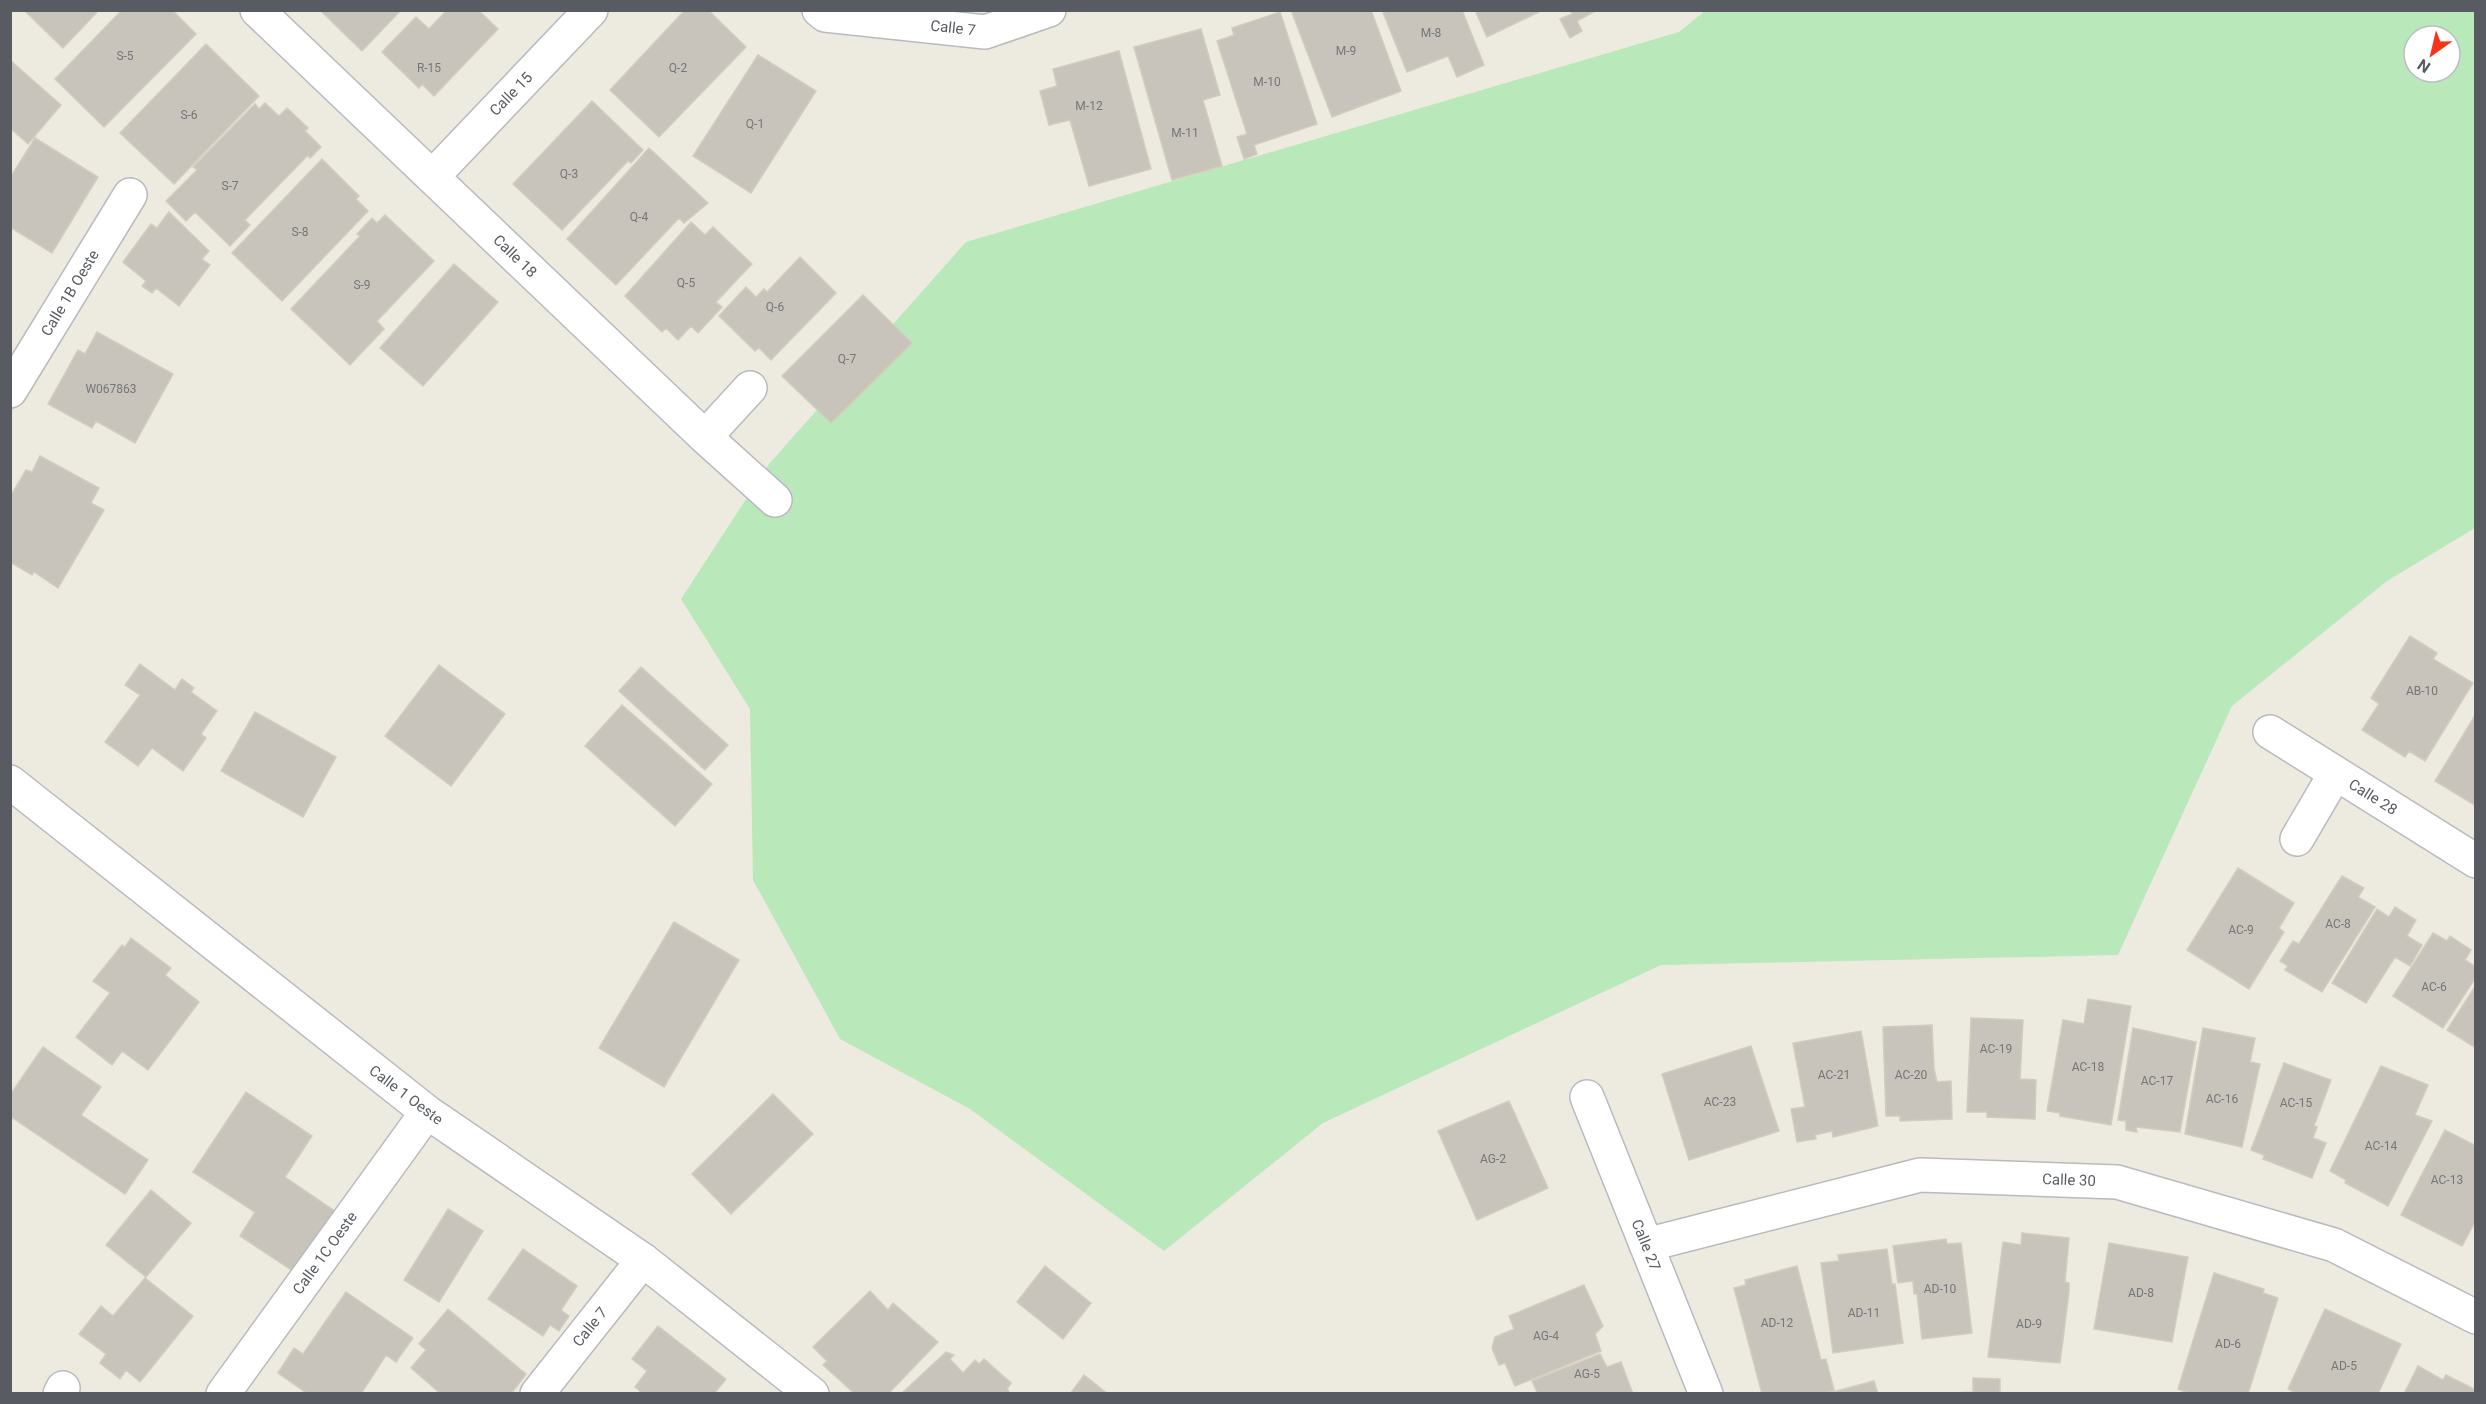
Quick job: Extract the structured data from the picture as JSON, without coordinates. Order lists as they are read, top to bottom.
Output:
{
  "streets": {
    "street": [
      "Calle 7",
      "Calle 15",
      "Calle 18",
      "Calle 1B Oeste",
      "Calle 28",
      "Calle 1 Oeste",
      "Calle 30",
      "Calle 27",
      "Calle 1C Oeste"
    ]
  },
  "crossings": [
    ["Calle 7", "Calle 1 Oeste"],
    ["Calle 15", "Calle 18"],
    ["Calle 1 Oeste", "Calle 1C Oeste"],
    ["Calle 30", "Calle 27"]
  ],
  "house_numbers": [
    "M-8",
    "M-9",
    "S-5",
    "R-15",
    "Q-2",
    "M-10",
    "M-12",
    "S-6",
    "Q-1",
    "M-11",
    "Q-3",
    "S-7",
    "Q-4",
    "S-8",
    "Q-5",
    "S-9",
    "Q-6",
    "Q-7",
    "W067863",
    "AB-10",
    "AC-8",
    "AC-9",
    "AC-6",
    "AC-19",
    "AC-18",
    "AC-21",
    "AC-20",
    "AC-17",
    "AC-16",
    "AC-23",
    "AC-15",
    "AC-14",
    "AG-2",
    "AC-13",
    "AD-10",
    "AD-8",
    "AD-11",
    "AD-12",
    "AD-9",
    "AG-4",
    "AD-6",
    "AD-5",
    "AG-5"
  ],
  "north": "bottom left"
}
